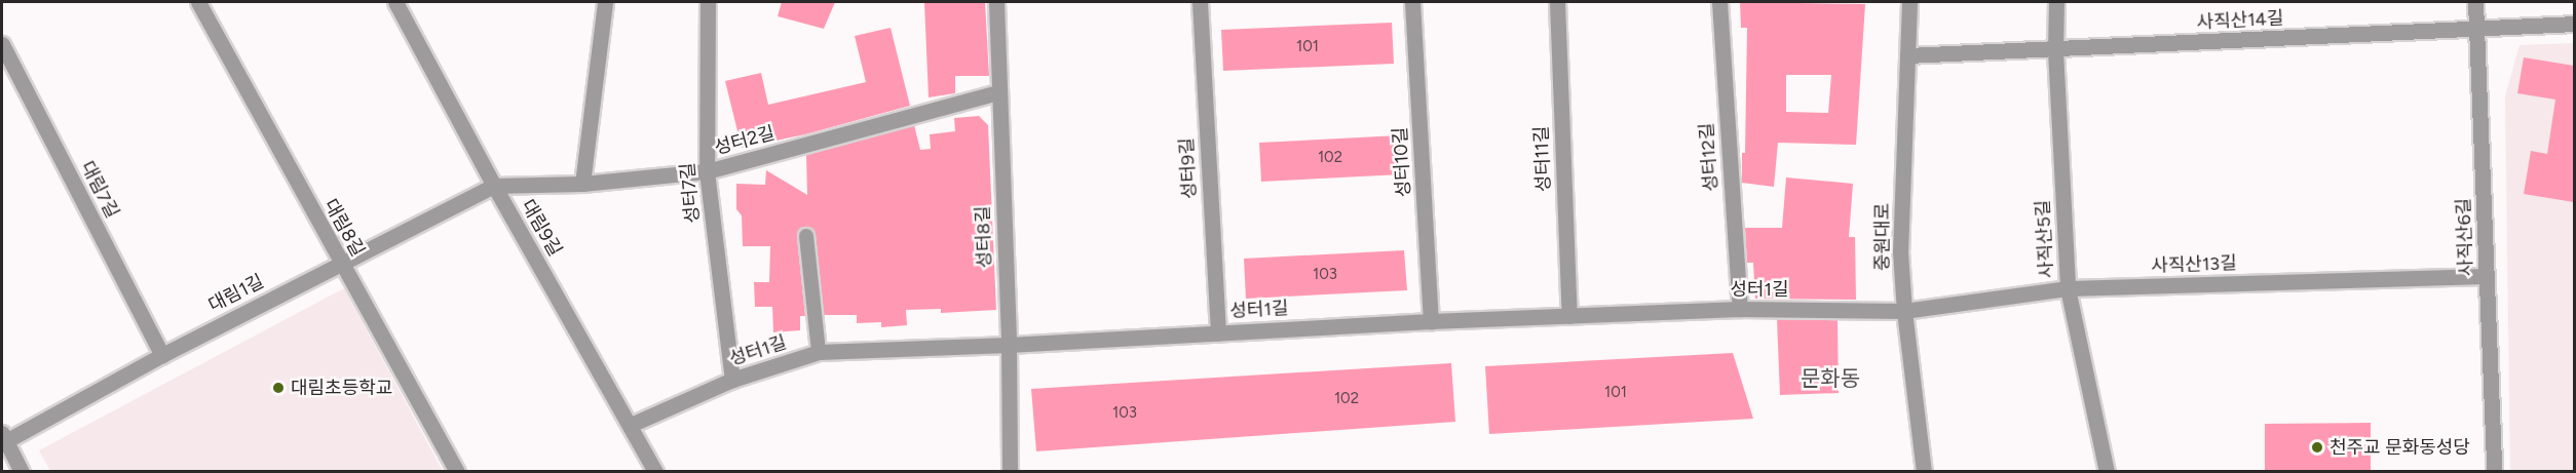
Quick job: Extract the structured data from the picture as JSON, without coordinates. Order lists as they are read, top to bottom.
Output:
{
  "streets": {
    "street": [
      "사직산14길",
      "성터2길",
      "성터12길",
      "성터11길",
      "성터10길",
      "성터9길",
      "대림7길",
      "성터7길",
      "대림8길",
      "대림9길",
      "성터8길",
      "중원대로",
      "사직산6길",
      "사직산5길",
      "사직산13길",
      "성터1길",
      "대림1길"
    ]
  },
  "crossings": [
    ["사직산14길", "중원대로"],
    ["사직산14길", "사직산6길"],
    ["사직산14길", "사직산5길"],
    ["성터2길", "성터7길"],
    ["성터2길", "대림9길"],
    ["성터2길", "성터8길"],
    ["성터2길", "대림1길"],
    ["성터12길", "성터1길"],
    ["성터11길", "성터1길"],
    ["성터10길", "성터1길"],
    ["성터9길", "성터1길"],
    ["대림7길", "대림1길"],
    ["성터7길", "성터1길"],
    ["대림8길", "대림1길"],
    ["대림9길", "성터1길"],
    ["대림9길", "대림1길"],
    ["성터8길", "성터1길"],
    ["중원대로", "사직산13길"],
    ["중원대로", "성터1길"],
    ["사직산6길", "사직산13길"],
    ["사직산5길", "사직산13길"],
    ["사직산13길", "성터1길"]
  ],
  "districts": ["문화동"],
  "places": ["대림초등학교", "천주교 문화동성당"],
  "house_numbers": [
    "101",
    "102",
    "103",
    "101",
    "102",
    "103"
  ]
}
